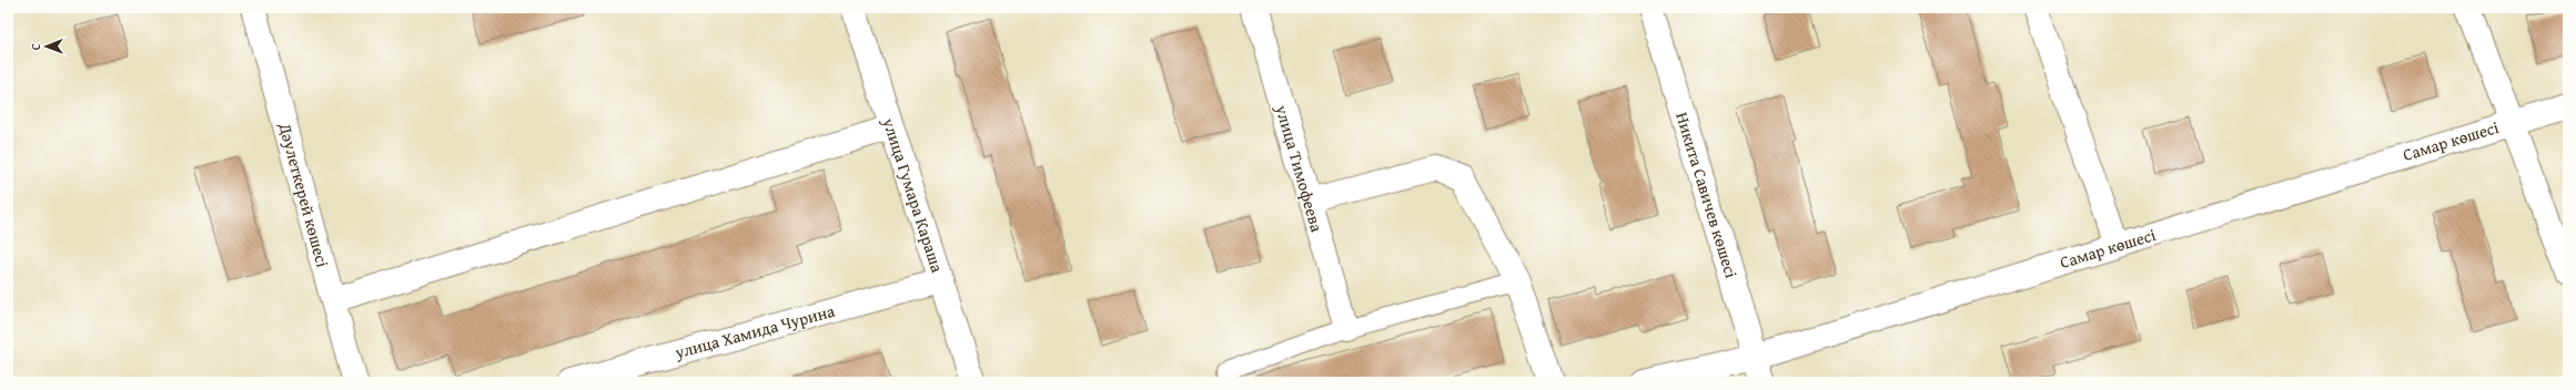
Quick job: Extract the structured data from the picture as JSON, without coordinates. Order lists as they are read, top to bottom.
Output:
{
  "streets": {
    "street": [
      "Самар көшесі",
      "улица Тимофеева",
      "Дәулеткерей көшесі",
      "улица Гумара Караша",
      "Никита Савичев көшесі",
      "улица Хамида Чурина"
    ]
  },
  "crossings": [
    ["Самар көшесі", "Никита Савичев көшесі"],
    ["улица Гумара Караша", "улица Хамида Чурина"]
  ],
  "north": "left"
}
